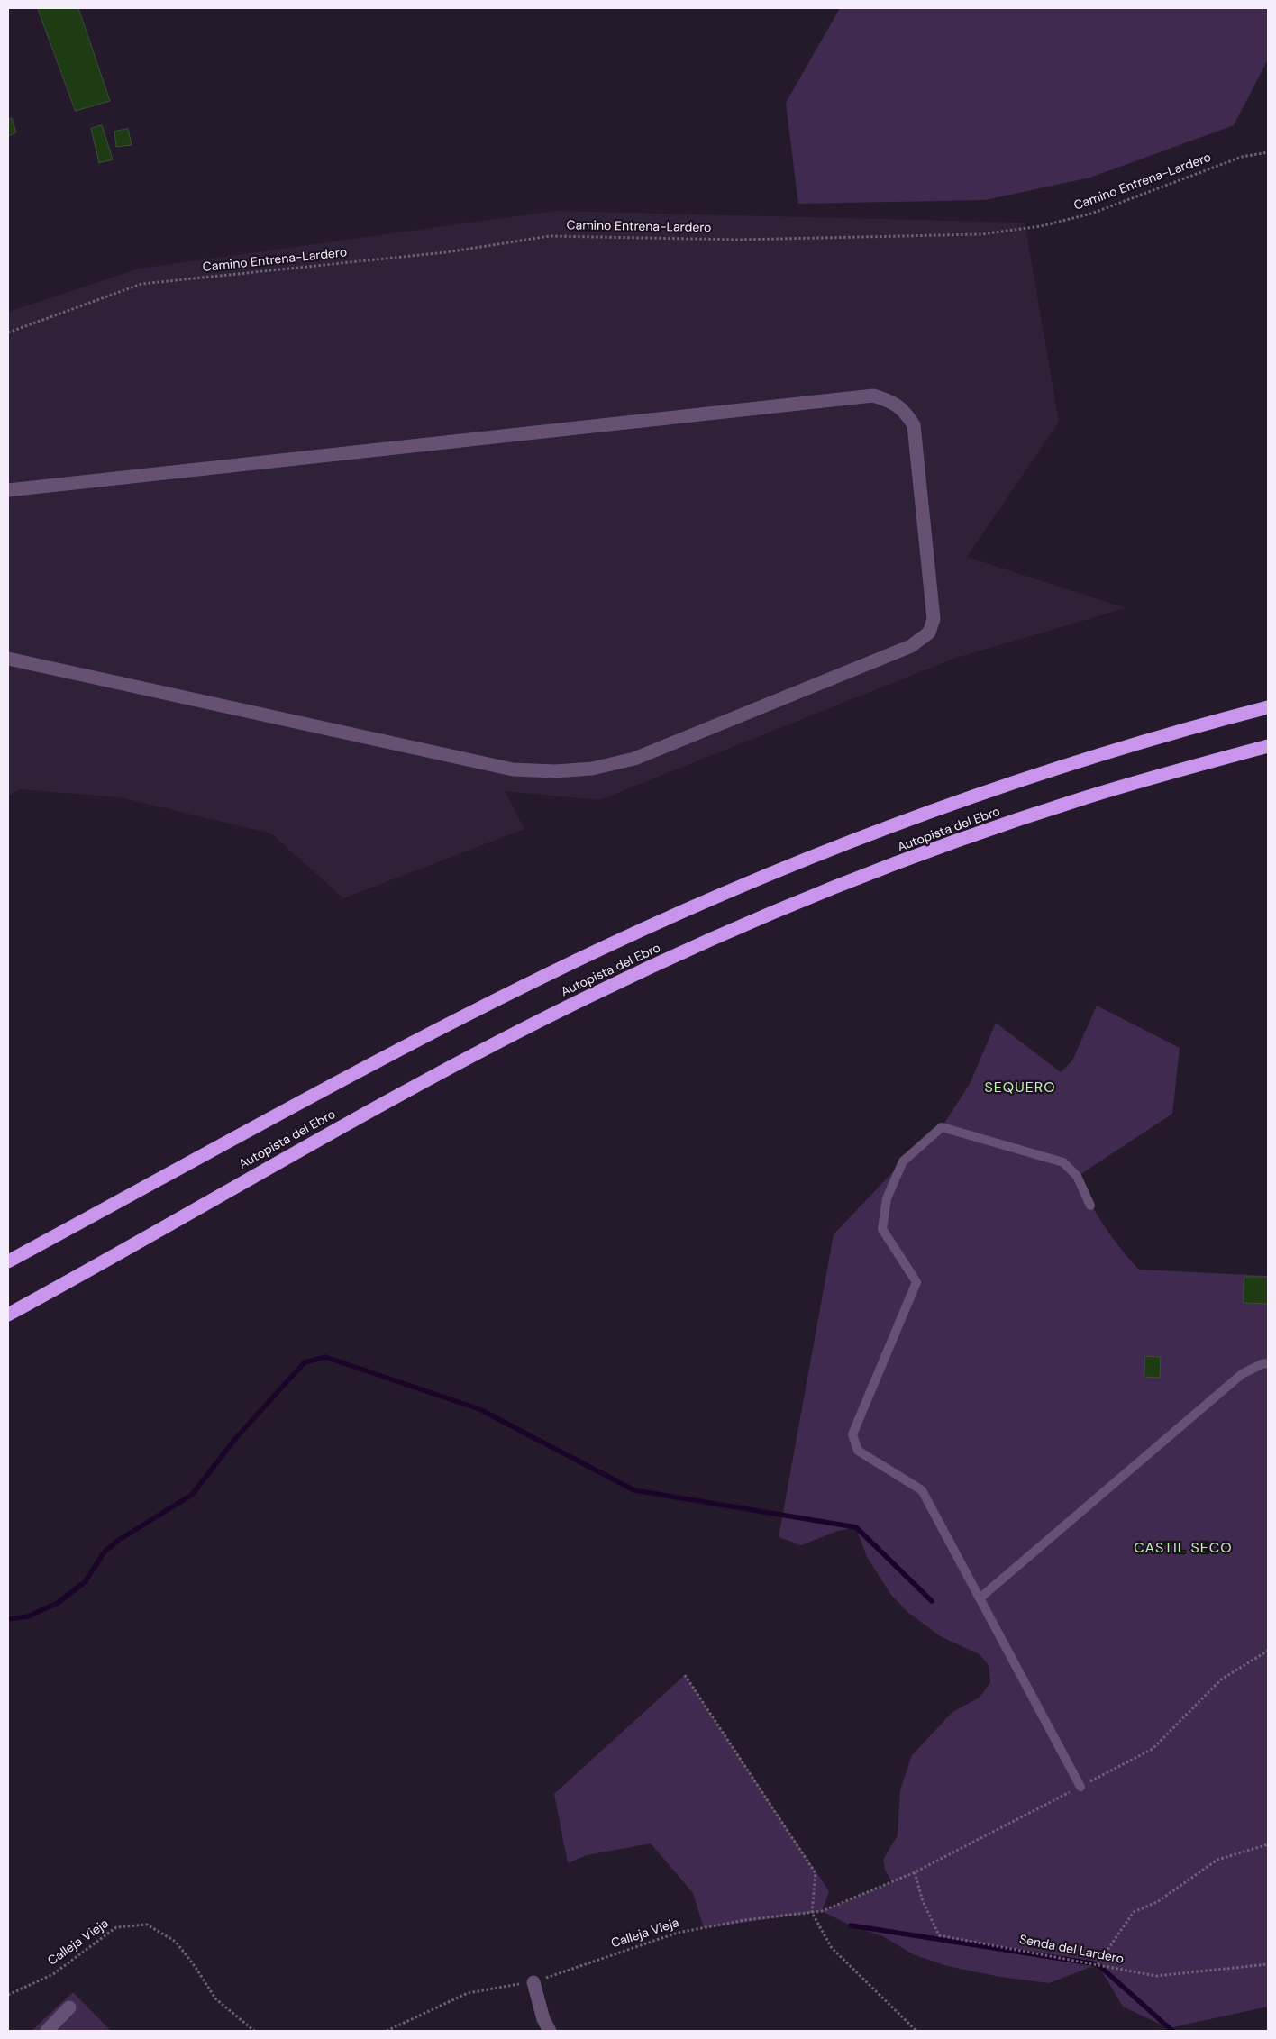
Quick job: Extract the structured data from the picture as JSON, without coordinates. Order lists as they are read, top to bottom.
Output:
{
  "streets": {
    "highway": ["Autopista del Ebro"],
    "path": ["Camino Entrena-Lardero", "Calleja Vieja", "Senda del Lardero"]
  },
  "crossings": [
    ["Calleja Vieja", "Senda del Lardero"]
  ],
  "districts": ["SEQUERO", "CASTIL SECO"]
}
